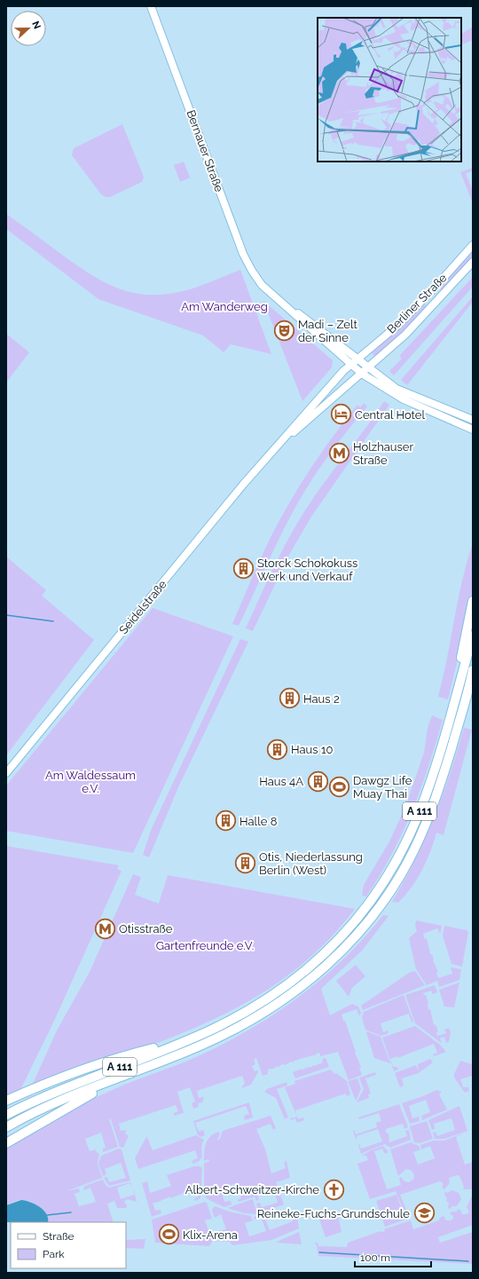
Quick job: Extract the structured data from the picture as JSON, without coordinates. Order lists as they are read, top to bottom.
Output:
{
  "streets": {
    "highway": ["A 111"],
    "main road": ["Bernauer Straße", "Berliner Straße", "Seidelstraße"]
  },
  "crossings": [
    ["Bernauer Straße", "Berliner Straße"],
    ["Bernauer Straße", "Seidelstraße"],
    ["Berliner Straße", "Seidelstraße"]
  ],
  "parks": ["Am Wanderweg", "Am Waldessaum e.V.", "Gartenfreunde e.V."],
  "places": {
    "theatre": ["Madi – Zelt der Sinne"],
    "hotel": ["Central Hotel"],
    "metro station": ["Holzhauser Straße", "Otisstraße"],
    "building": [
      "Storck Schokokuss Werk und Verkauf",
      "Haus 2",
      "Haus 10",
      "Haus 4A",
      "Halle 8",
      "Otis, Niederlassung Berlin (West)"
    ],
    "sports": ["Dawgz Life Muay Thai", "Klix-Arena"],
    "church": ["Albert-Schweitzer-Kirche"],
    "school or university": ["Reineke-Fuchs-Grundschule"]
  },
  "legend": ["Straße", "Park"],
  "scale_bar": "100 m",
  "north": "right"
}
